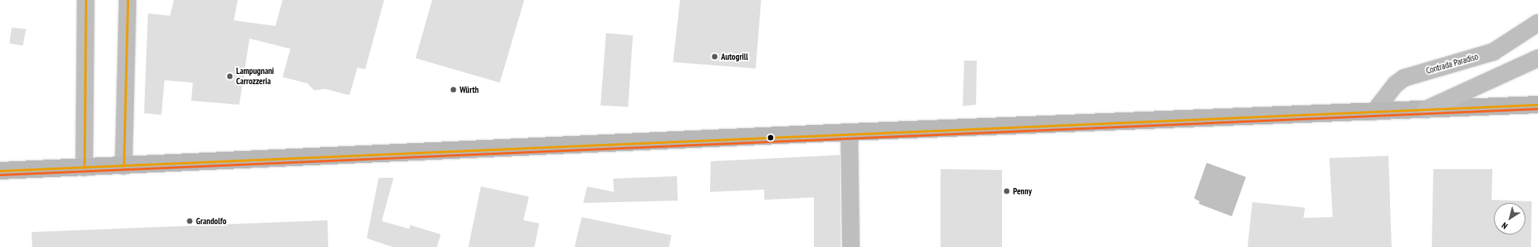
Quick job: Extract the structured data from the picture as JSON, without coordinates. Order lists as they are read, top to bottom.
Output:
{
  "streets": {
    "main road": ["Contrada Paradiso"]
  },
  "places": [
    "Autogrill",
    "Lampugnani Carrozzeria",
    "Würth",
    "Penny",
    "Grandolfo"
  ],
  "north": "bottom left"
}
